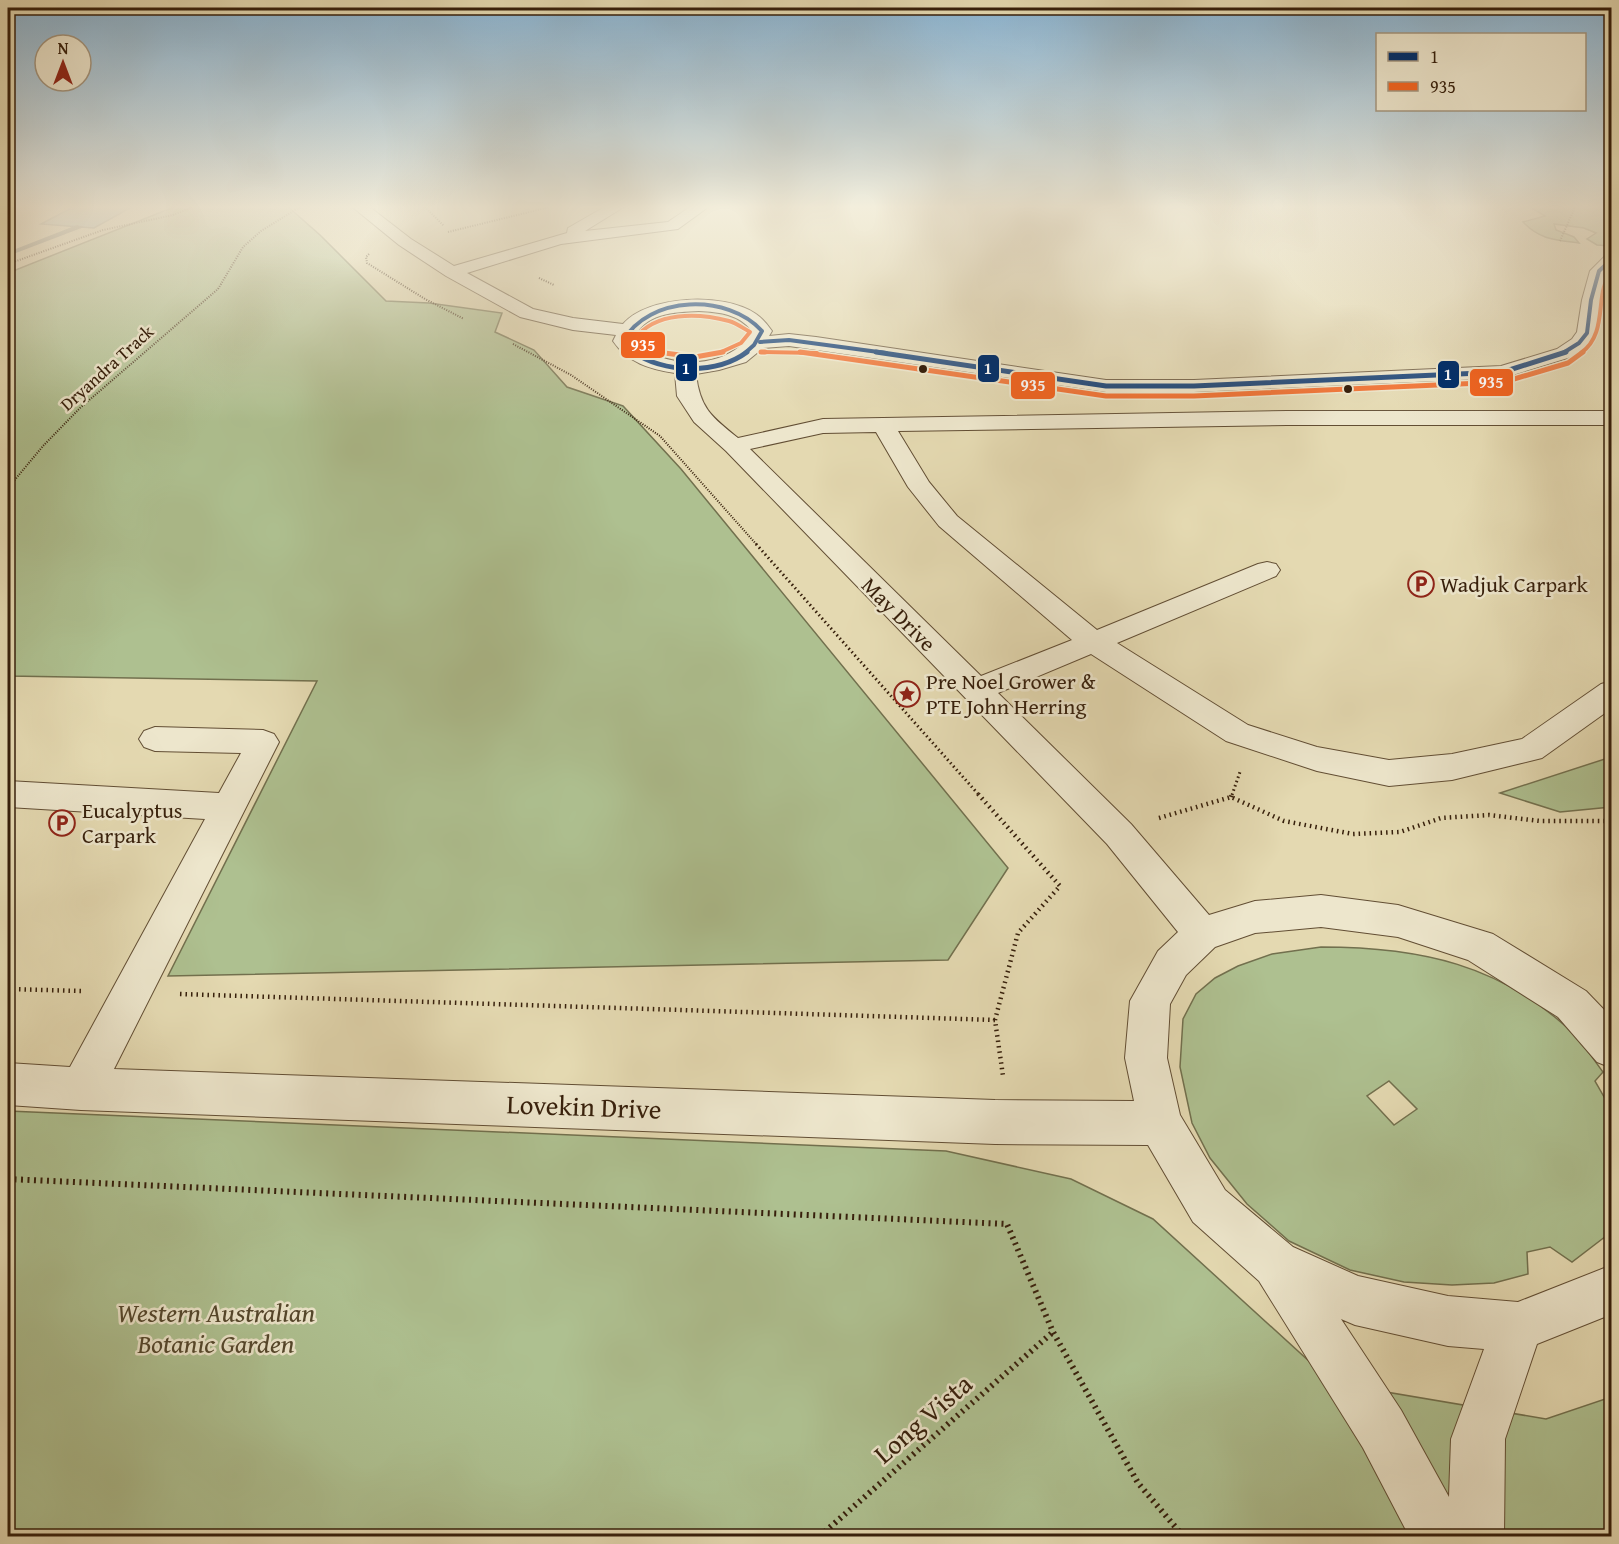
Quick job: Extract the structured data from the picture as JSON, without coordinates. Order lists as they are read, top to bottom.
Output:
{
  "streets": {
    "street": ["May Drive", "Lovekin Drive"],
    "path": ["Dryandra Track", "Long Vista"]
  },
  "parks": ["Western Australian Botanic Garden"],
  "places": {
    "parking": ["Wadjuk Carpark", "Eucalyptus Carpark"],
    "place": ["Pre Noel Grower & PTE John Herring"]
  },
  "lines": ["transit line 1", "transit line 935"],
  "legend": ["1", "935"],
  "north": "top"
}
